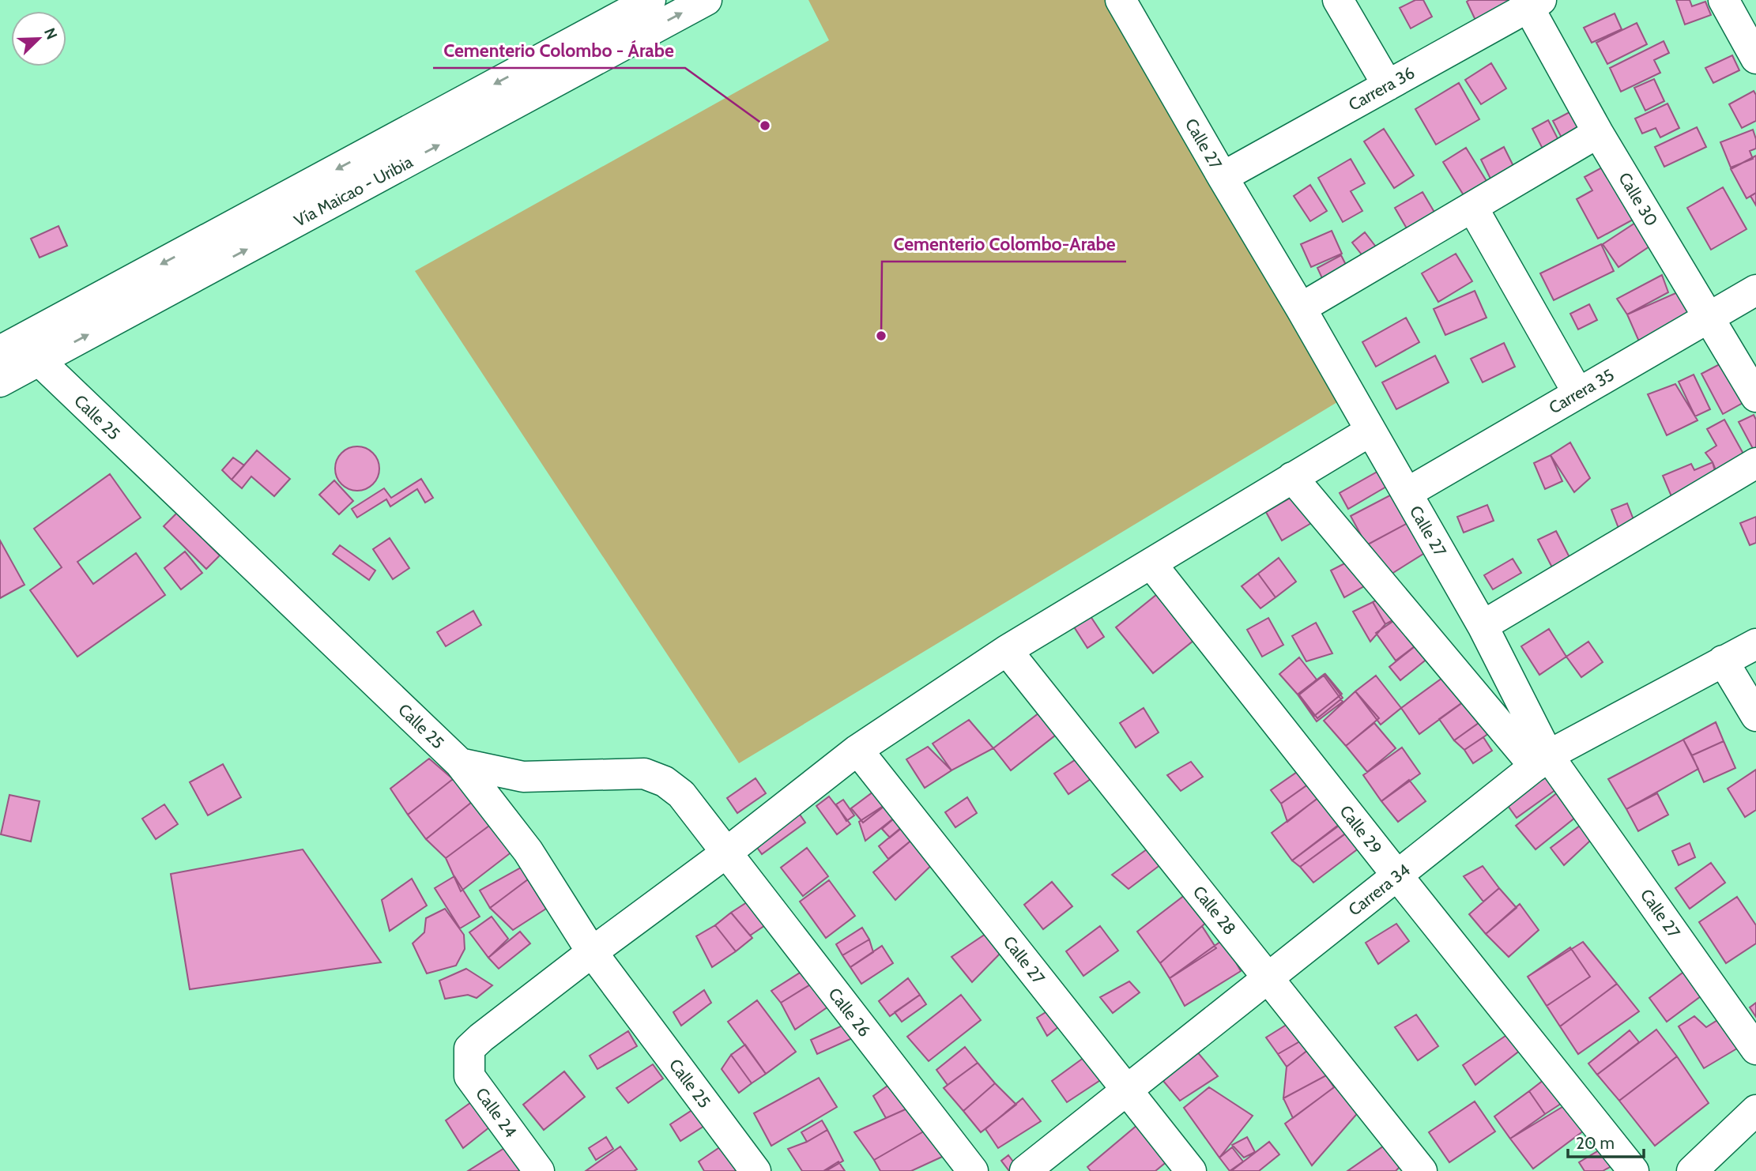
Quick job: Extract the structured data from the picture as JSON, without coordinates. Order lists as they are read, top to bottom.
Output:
{
  "streets": {
    "street": [
      "Carrera 36",
      "Calle 27",
      "Vía Maicao - Uribia",
      "Calle 30",
      "Carrera 35",
      "Calle 25",
      "Calle 29",
      "Carrera 34",
      "Calle 28",
      "Calle 26",
      "Calle 24"
    ]
  },
  "crossings": [
    ["Carrera 36", "Calle 27"],
    ["Carrera 36", "Calle 30"],
    ["Calle 27", "Carrera 35"],
    ["Calle 27", "Carrera 34"],
    ["Vía Maicao - Uribia", "Calle 25"],
    ["Calle 30", "Carrera 35"],
    ["Calle 25", "Calle 26"],
    ["Calle 25", "Calle 24"],
    ["Calle 29", "Carrera 34"],
    ["Carrera 34", "Calle 28"]
  ],
  "places": ["Cementerio Colombo - Árabe", "Cementerio Colombo-Arabe"],
  "scale_bar": "20 m",
  "north": "top right"
}
